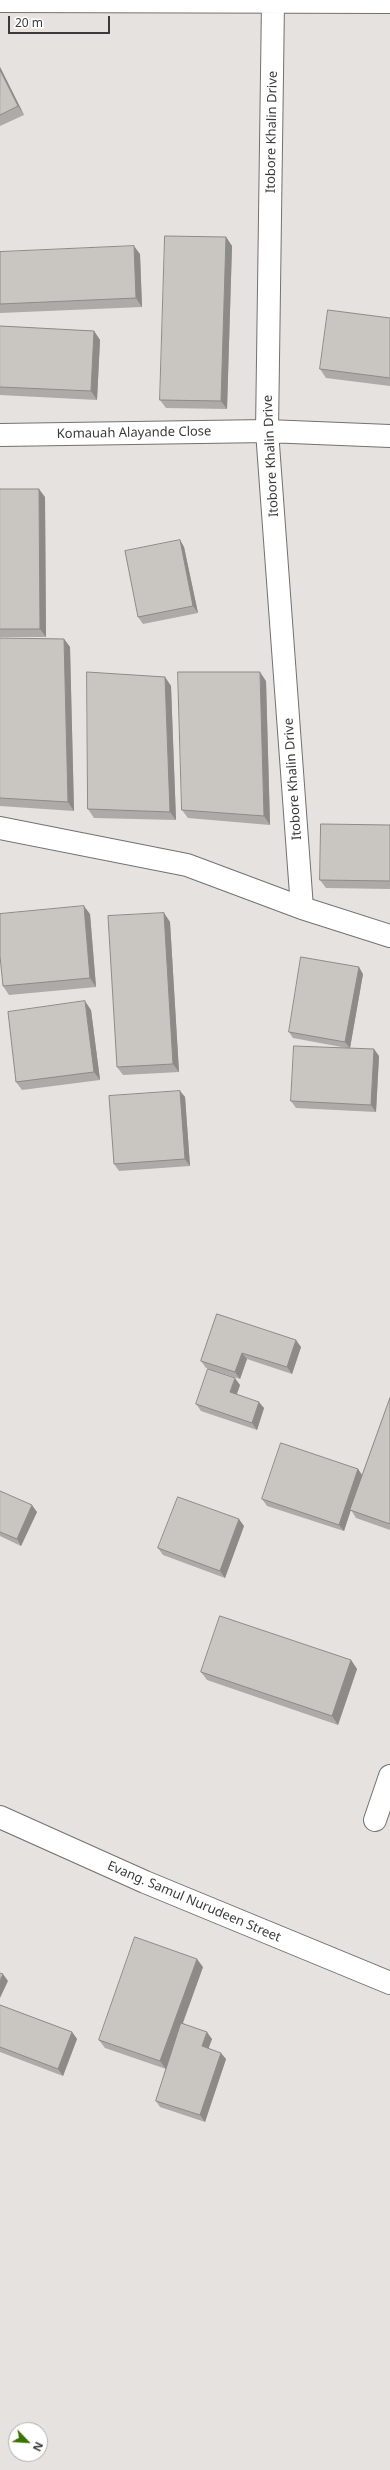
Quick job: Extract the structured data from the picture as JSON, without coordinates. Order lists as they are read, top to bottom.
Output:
{
  "streets": {
    "street": ["Itobore Khalin Drive", "Komauah Alayande Close", "Evang. Samul Nurudeen Street"]
  },
  "crossings": [
    ["Itobore Khalin Drive", "Komauah Alayande Close"]
  ],
  "scale_bar": "20 m",
  "north": "bottom right"
}
